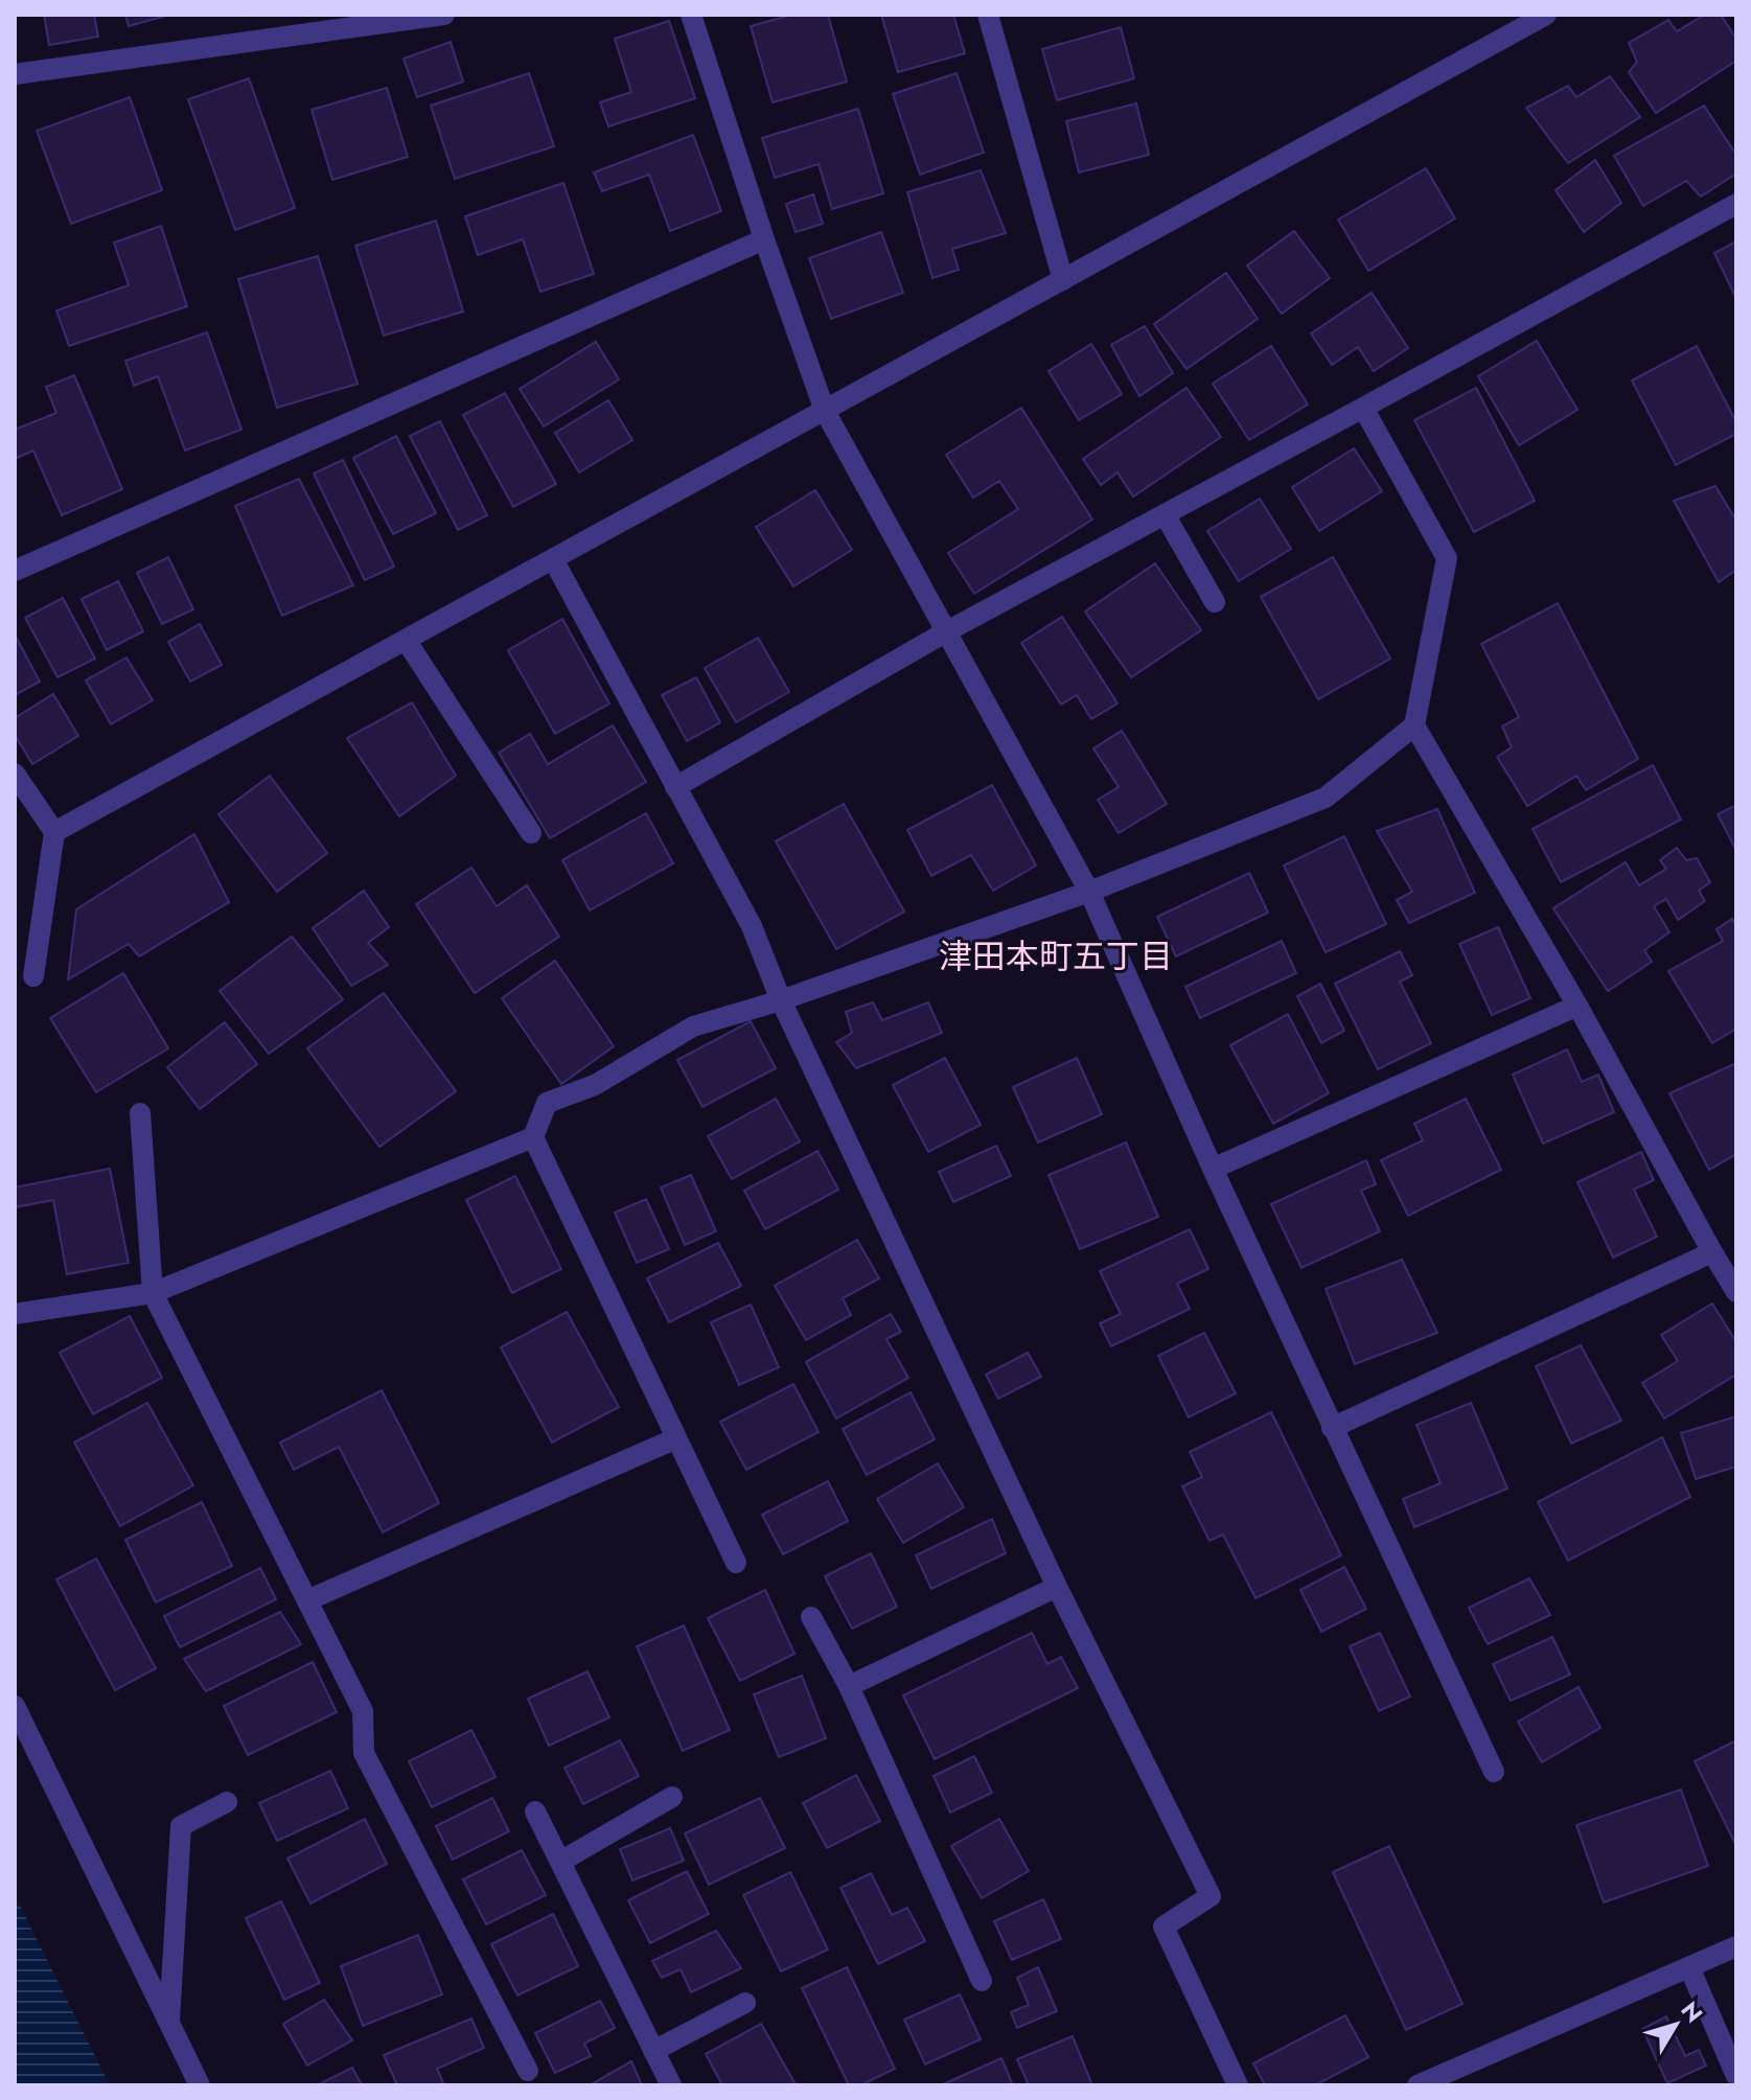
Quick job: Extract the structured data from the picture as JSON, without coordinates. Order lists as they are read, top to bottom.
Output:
{
  "districts": ["津田本町五丁目"],
  "north": "top right"
}
